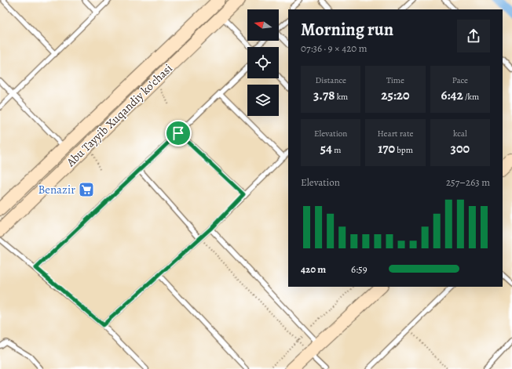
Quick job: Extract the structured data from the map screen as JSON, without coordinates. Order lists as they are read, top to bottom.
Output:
{
  "streets": {
    "main road": ["Abu Tayyib Xuqandiy ko'chasi"]
  },
  "places": {
    "supermarket": ["Benazir"]
  },
  "north": "left",
  "page": {
    "heading": ["Morning run", "07:36 · 9 × 420 m"],
    "stats": [
      ["Distance", "3.78 km"],
      ["Time", "25:20"],
      ["Pace", "6:42 /km"],
      ["Elevation", "54 m"],
      ["Heart rate", "170 bpm"],
      ["kcal", "300"]
    ],
    "chart": ["Elevation", "257–263 m"],
    "list": [
      {
        "name": "420 m",
        "note": "6:59"
      }
    ]
  }
}
